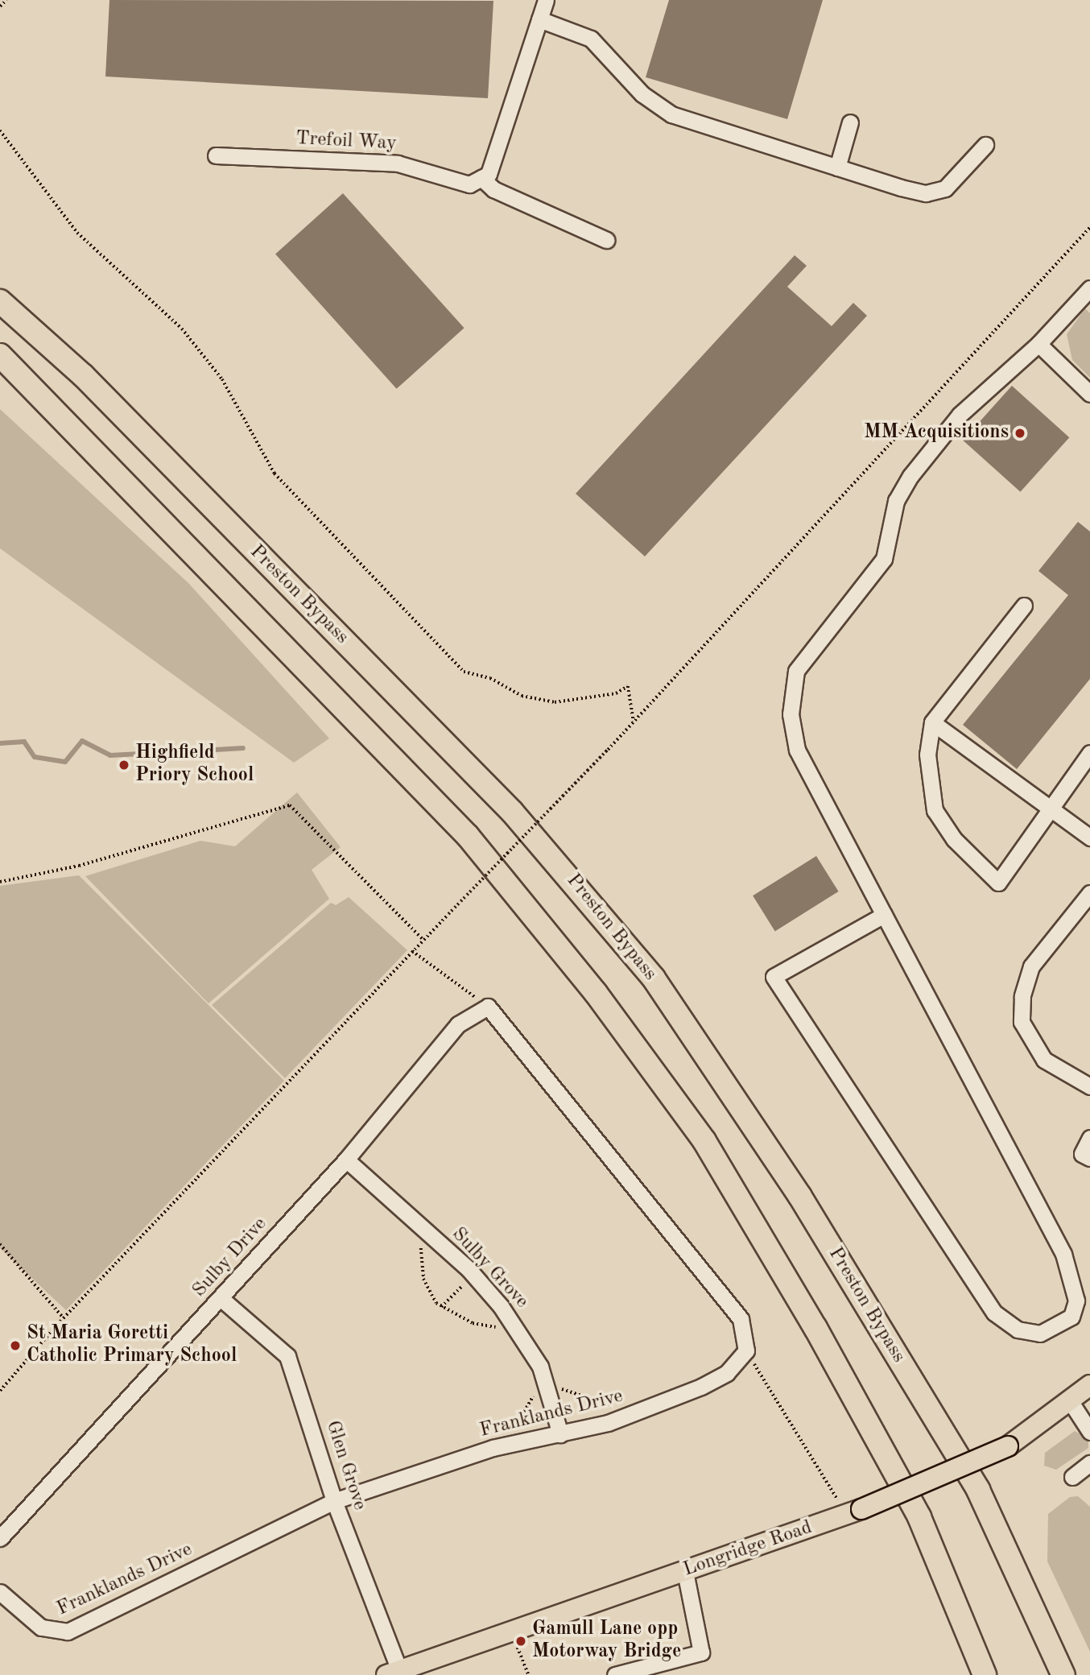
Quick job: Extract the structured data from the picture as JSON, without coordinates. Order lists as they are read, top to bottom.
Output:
{
  "streets": {
    "highway": ["Preston Bypass"],
    "main road": ["Longridge Road"],
    "street": [
      "Trefoil Way",
      "Sulby Drive",
      "Sulby Grove",
      "Franklands Drive",
      "Glen Grove"
    ]
  },
  "crossings": [
    ["Sulby Drive", "Sulby Grove"],
    ["Sulby Drive", "Glen Grove"],
    ["Sulby Grove", "Franklands Drive"],
    ["Franklands Drive", "Glen Grove"],
    ["Glen Grove", "Longridge Road"]
  ],
  "places": [
    "MM Acquisitions",
    "Highfield Priory School",
    "St Maria Goretti Catholic Primary School",
    "Gamull Lane opp Motorway Bridge"
  ]
}
